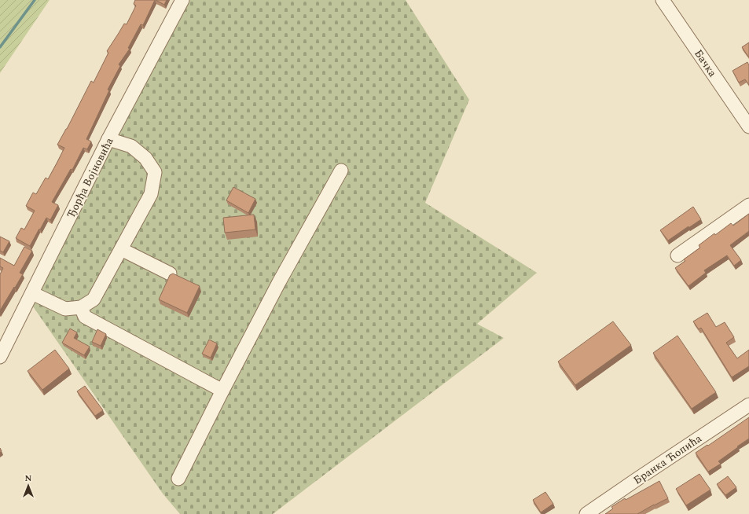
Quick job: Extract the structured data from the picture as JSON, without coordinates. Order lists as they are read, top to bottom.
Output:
{
  "streets": {
    "street": ["Бачка", "Ђорђа Војновића", "Бранка Ћопића"]
  },
  "north": "top"
}
